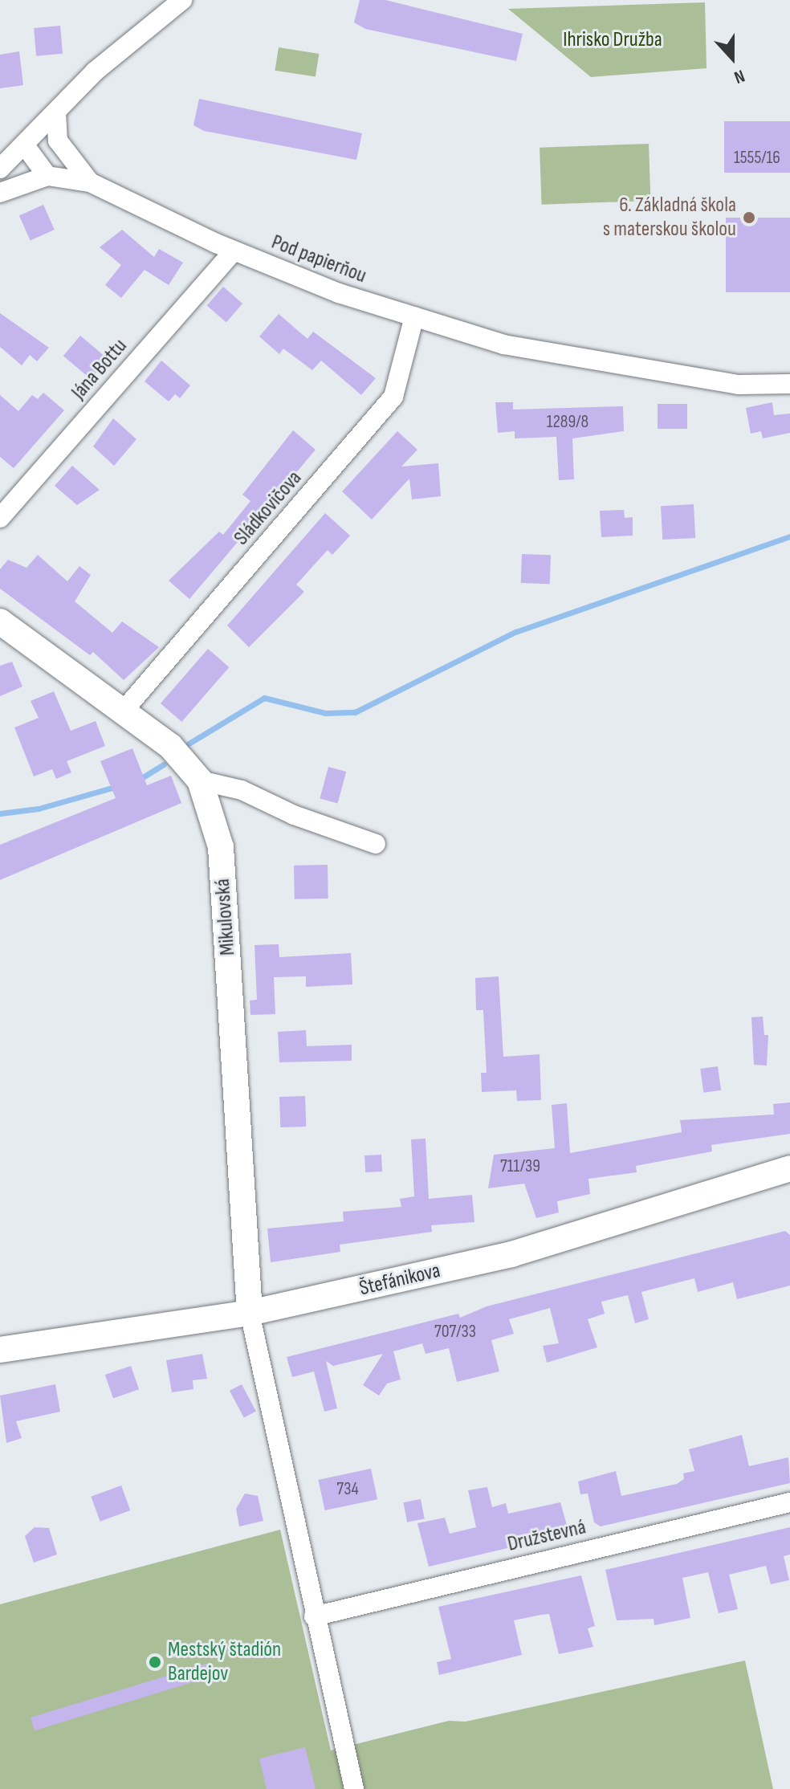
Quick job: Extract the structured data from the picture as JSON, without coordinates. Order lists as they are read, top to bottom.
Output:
{
  "streets": {
    "street": [
      "Pod papierňou",
      "Jána Bottu",
      "Sládkovičova",
      "Mikulovská",
      "Štefánikova",
      "Družstevná"
    ]
  },
  "crossings": [
    ["Pod papierňou", "Jána Bottu"],
    ["Pod papierňou", "Sládkovičova"],
    ["Sládkovičova", "Mikulovská"],
    ["Mikulovská", "Štefánikova"]
  ],
  "parks": ["Ihrisko Družba"],
  "places": ["6. Základná škola s materskou školou", "Mestský štadión Bardejov"],
  "house_numbers": [
    "1555/16",
    "1289/8",
    "711/39",
    "707/33",
    "734"
  ],
  "north": "bottom"
}
